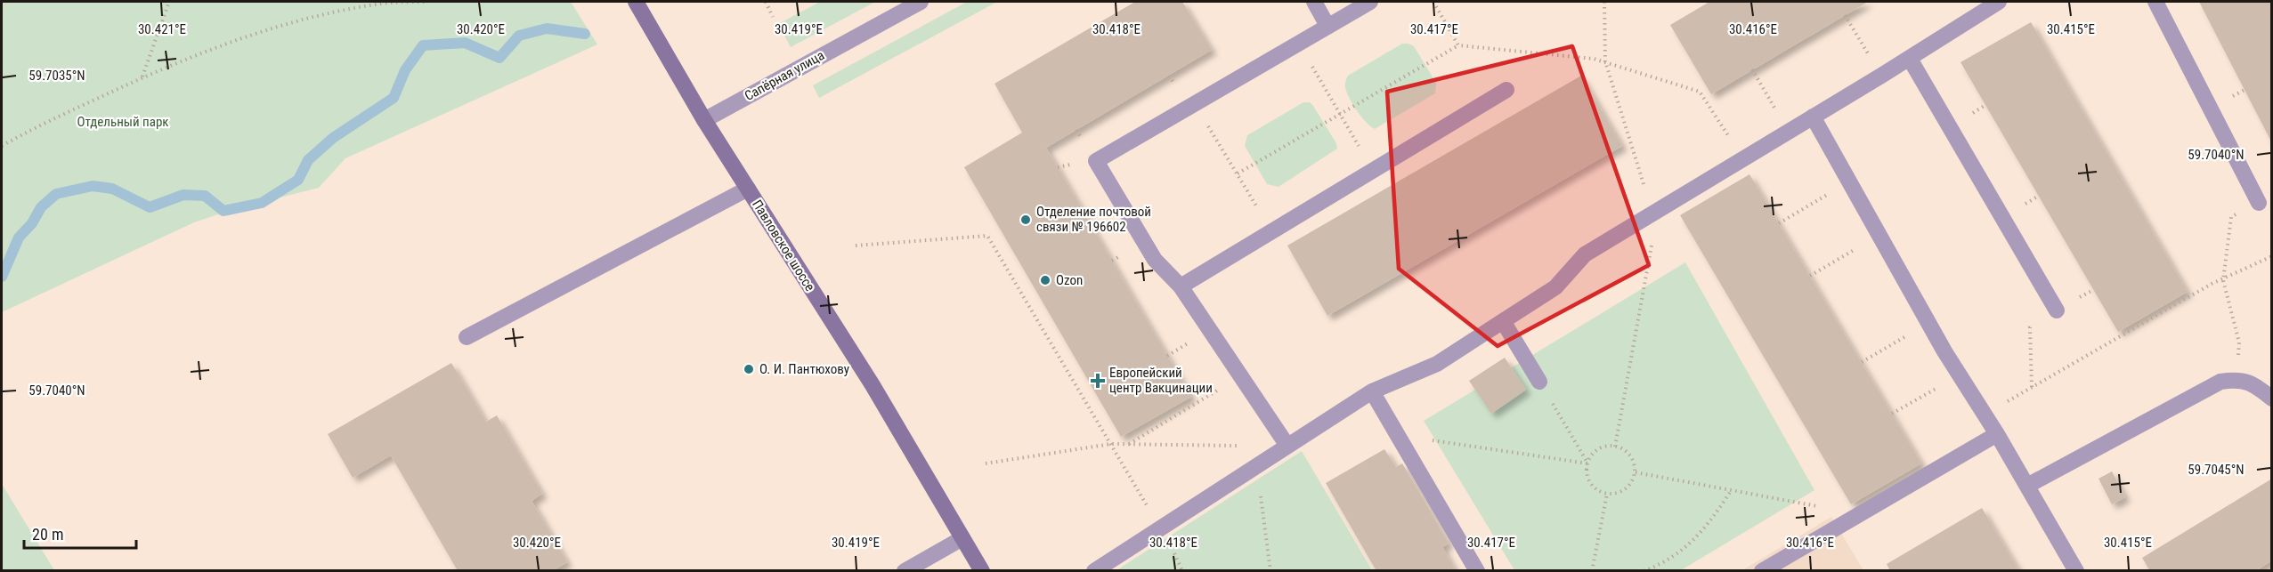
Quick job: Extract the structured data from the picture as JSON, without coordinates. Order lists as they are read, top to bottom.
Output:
{
  "streets": {
    "main road": ["Павловское шоссе"],
    "street": ["Сапёрная улица"]
  },
  "crossings": [
    ["Сапёрная улица", "Павловское шоссе"]
  ],
  "parks": ["Отдельный парк"],
  "places": {
    "other": ["Отделение почтовой связи № 196602", "Ozon", "О. И. Пантюхову"],
    "health": ["Европейский центр Вакцинации"]
  },
  "scale_bar": "20 m",
  "coordinates": [
    "30.421°E",
    "30.420°E",
    "30.419°E",
    "30.418°E",
    "30.417°E",
    "30.416°E",
    "30.415°E",
    "59.7035°N",
    "59.7040°N",
    "59.7045°N"
  ]
}
